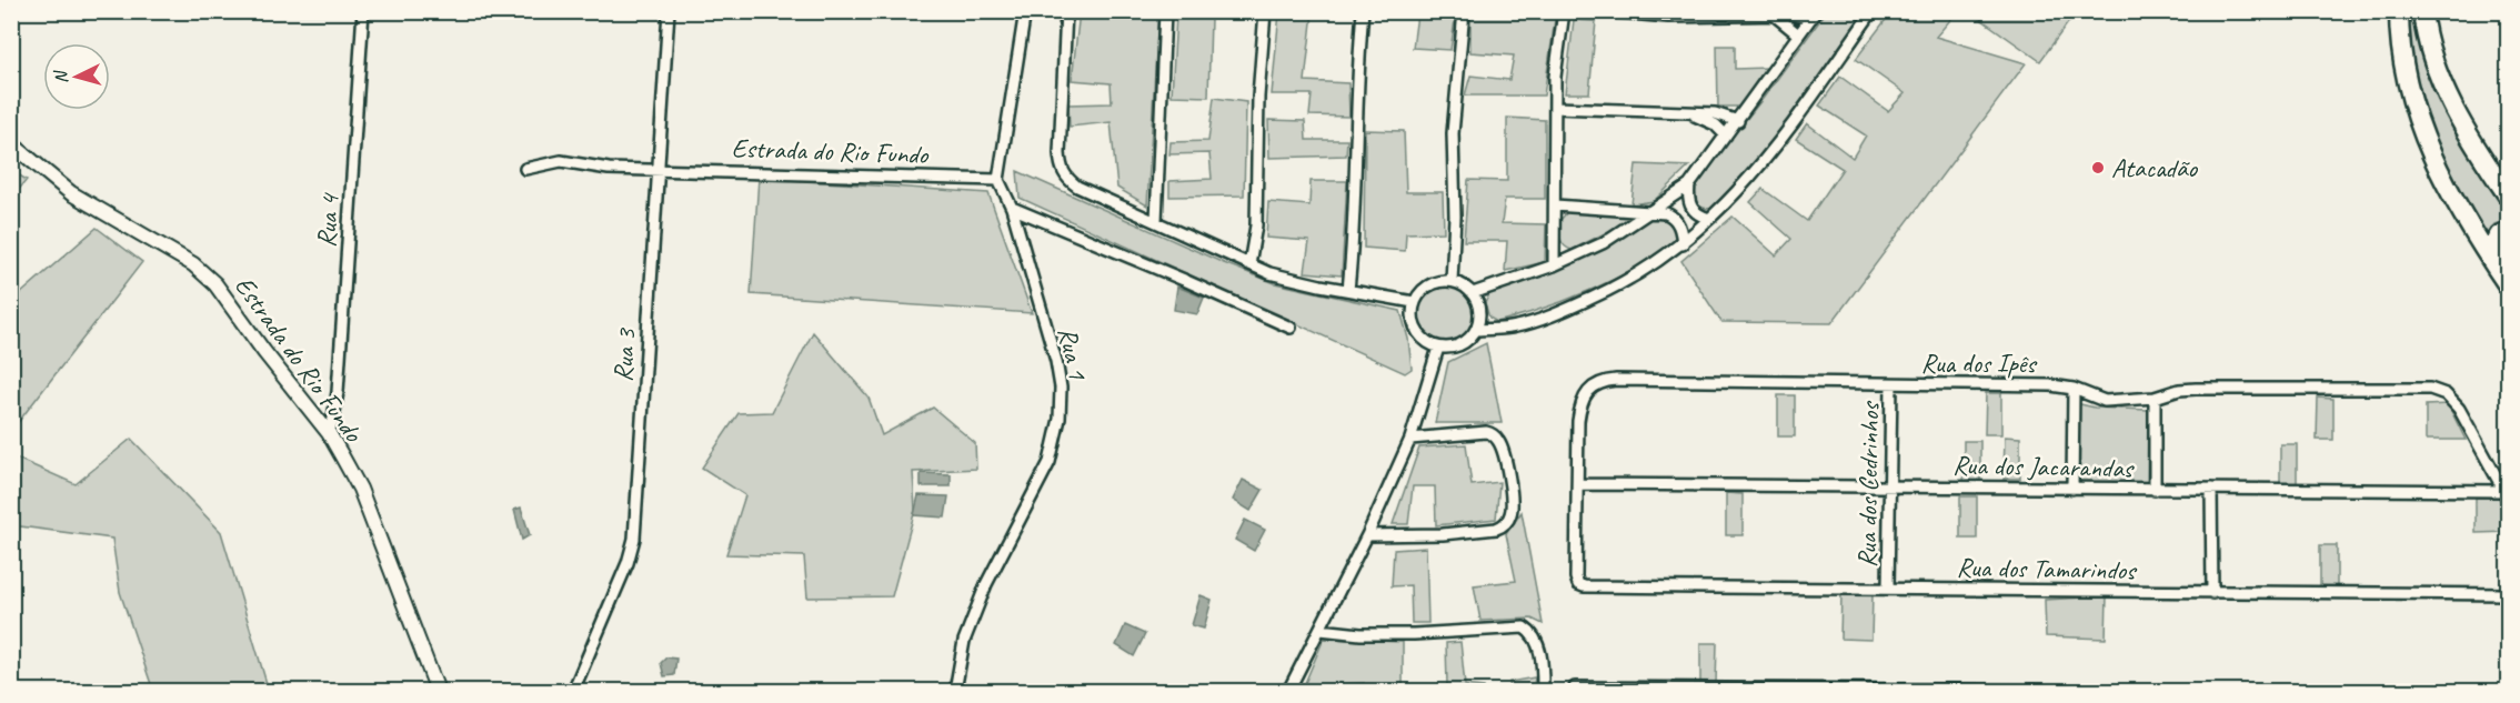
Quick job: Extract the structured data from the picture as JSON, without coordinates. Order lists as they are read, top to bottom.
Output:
{
  "streets": {
    "street": [
      "Estrada do Rio Fundo",
      "Rua 4",
      "Rua 1",
      "Rua 3",
      "Rua dos Ipês",
      "Rua dos Jacarandas",
      "Rua dos Cedrinhos",
      "Rua dos Tamarindos"
    ]
  },
  "crossings": [
    ["Estrada do Rio Fundo", "Rua 4"],
    ["Estrada do Rio Fundo", "Rua 1"],
    ["Estrada do Rio Fundo", "Rua 3"],
    ["Rua dos Ipês", "Rua dos Jacarandas"],
    ["Rua dos Ipês", "Rua dos Cedrinhos"],
    ["Rua dos Ipês", "Rua dos Tamarindos"],
    ["Rua dos Jacarandas", "Rua dos Cedrinhos"],
    ["Rua dos Cedrinhos", "Rua dos Tamarindos"]
  ],
  "places": ["Atacadão"],
  "north": "left"
}
